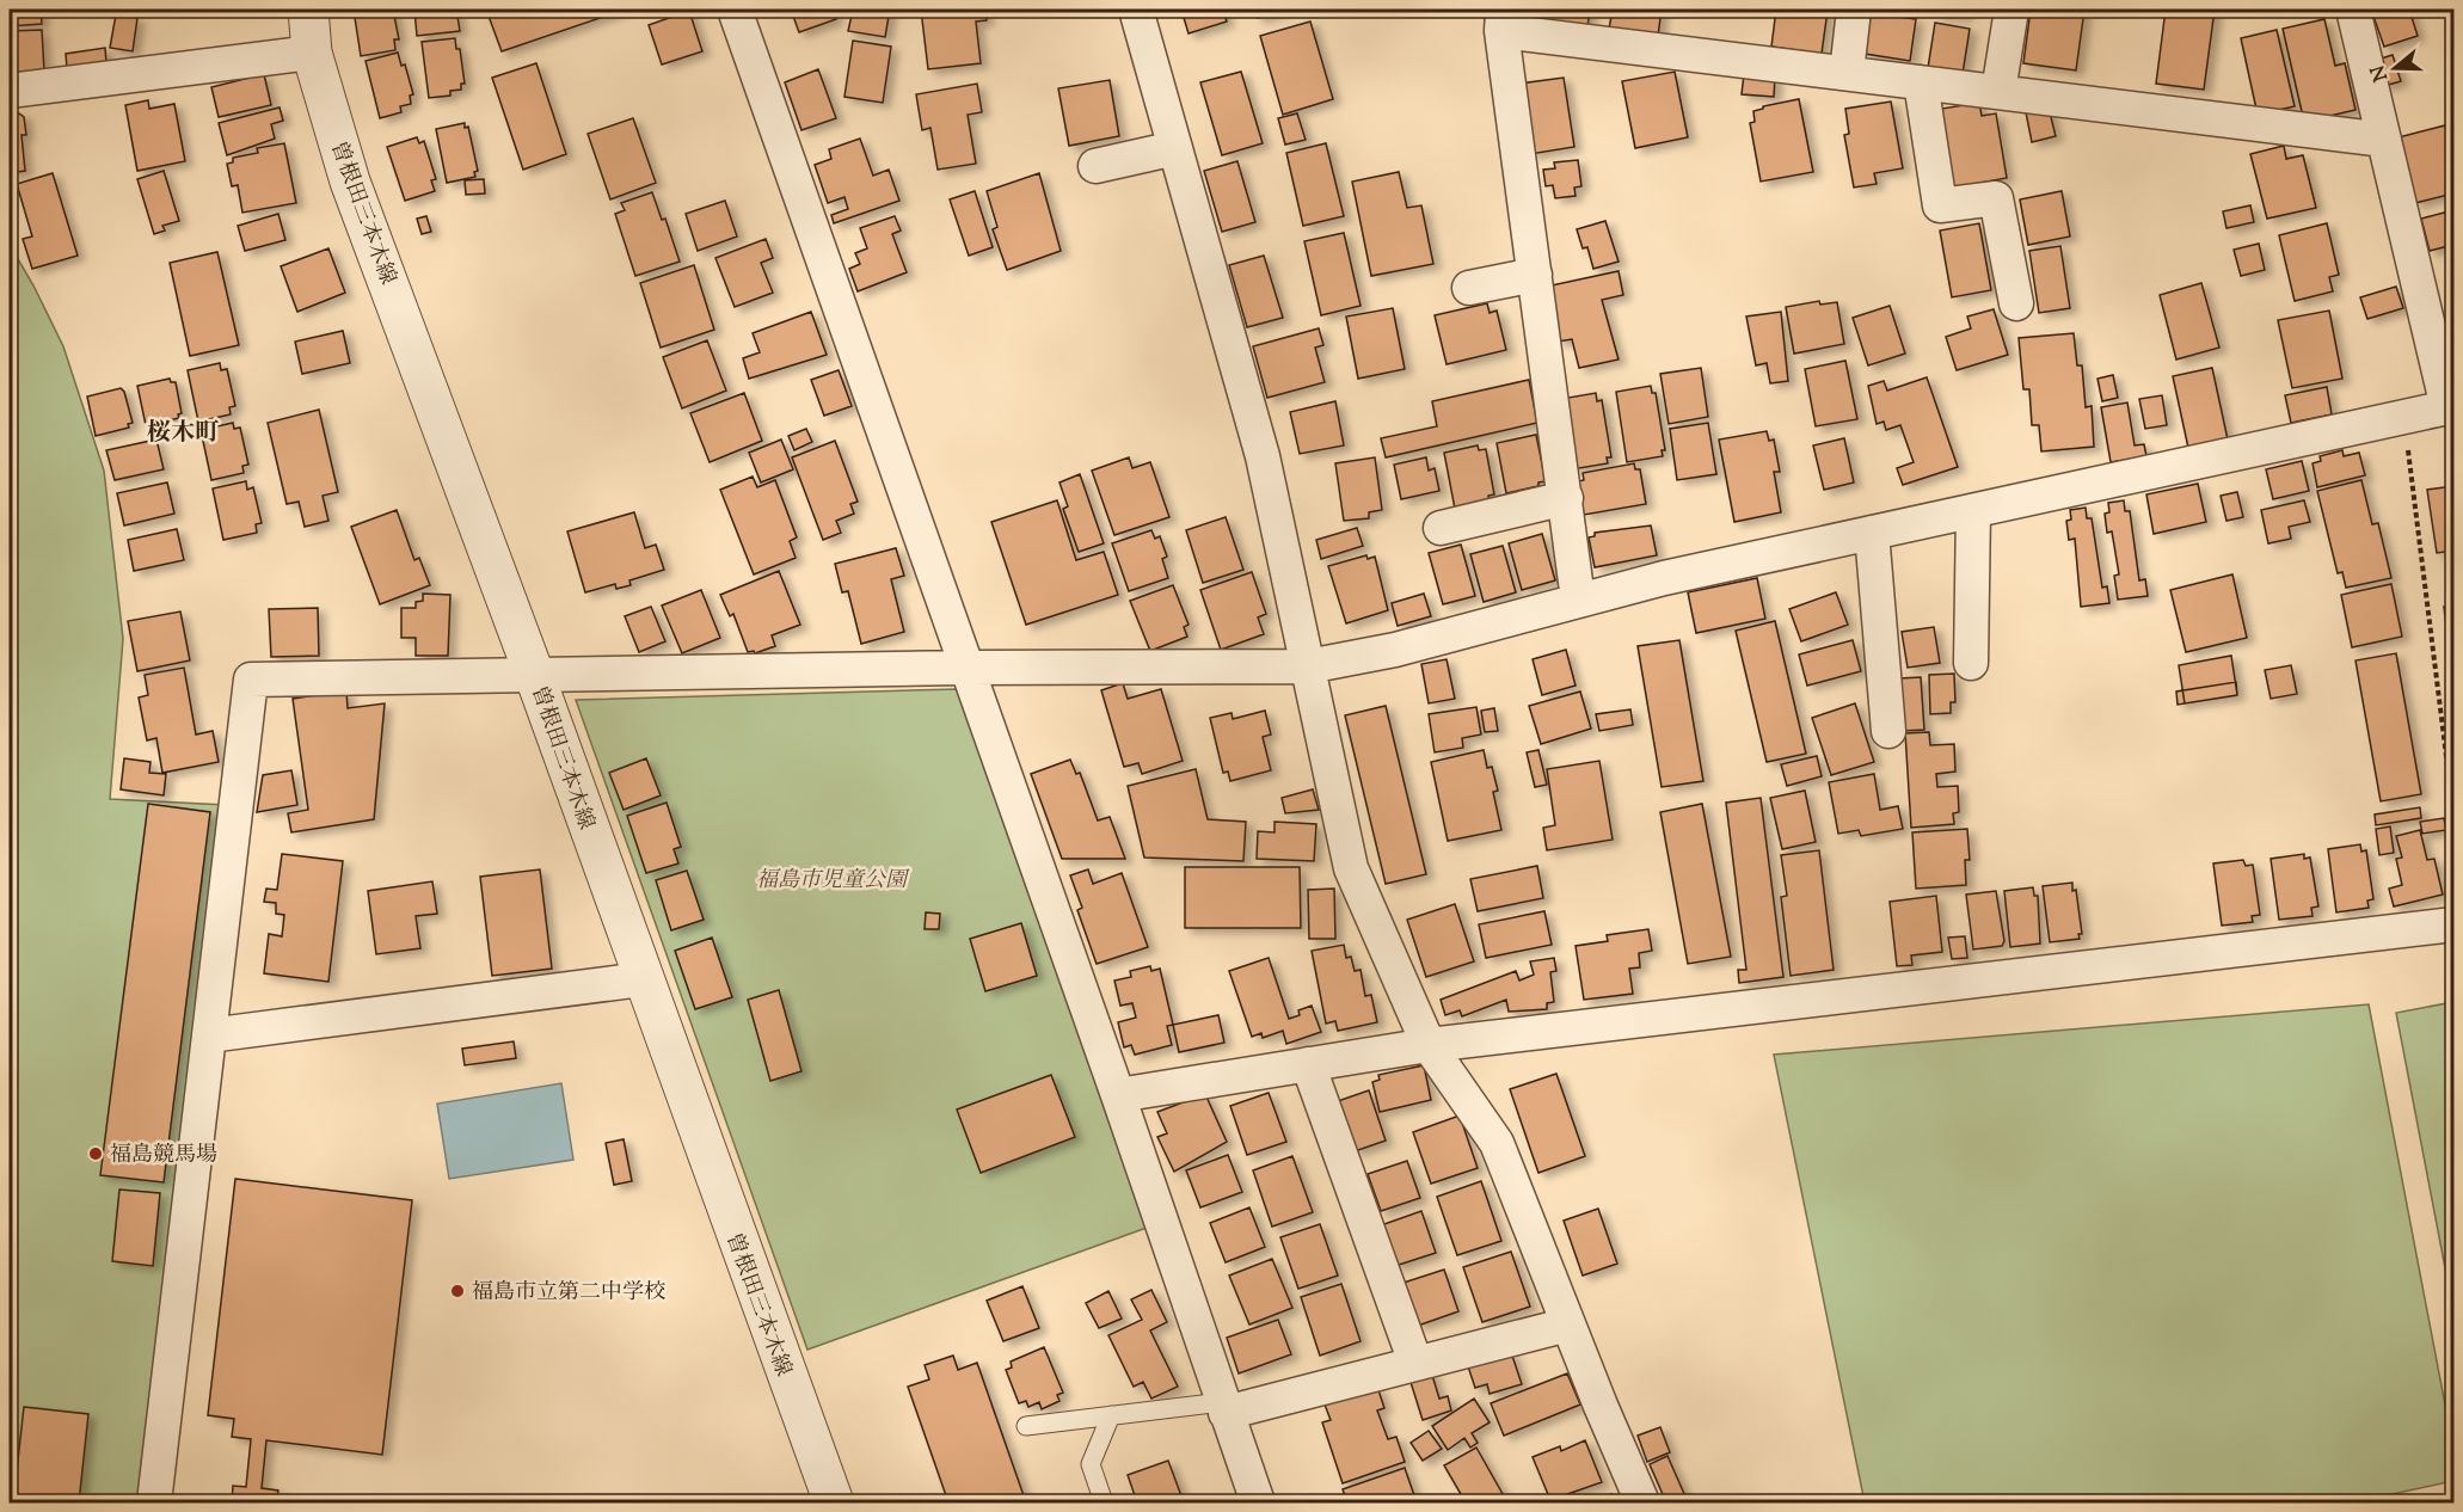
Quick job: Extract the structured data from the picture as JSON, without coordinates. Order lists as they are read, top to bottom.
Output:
{
  "streets": {
    "street": ["曽根田三本木線"]
  },
  "districts": ["桜木町"],
  "parks": ["福島市児童公園"],
  "places": ["福島競馬場", "福島市立第二中学校"],
  "north": "left"
}
